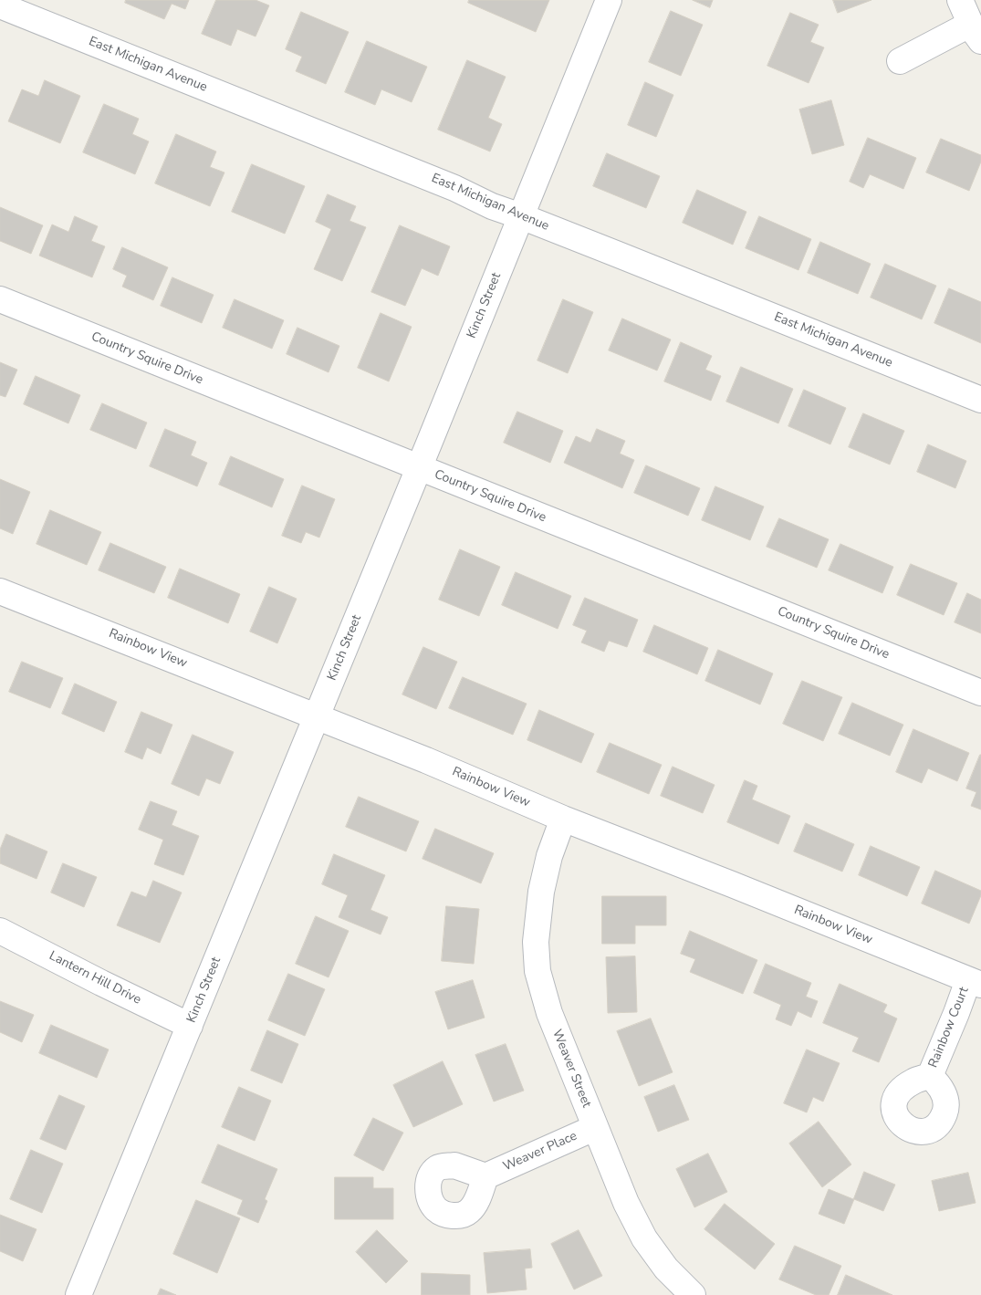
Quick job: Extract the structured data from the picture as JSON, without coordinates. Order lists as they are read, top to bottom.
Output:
{
  "streets": {
    "street": [
      "East Michigan Avenue",
      "Kinch Street",
      "Country Squire Drive",
      "Rainbow View",
      "Lantern Hill Drive",
      "Rainbow Court",
      "Weaver Street",
      "Weaver Place"
    ]
  },
  "crossings": [
    ["East Michigan Avenue", "Kinch Street"],
    ["Kinch Street", "Country Squire Drive"],
    ["Kinch Street", "Rainbow View"],
    ["Kinch Street", "Lantern Hill Drive"],
    ["Rainbow View", "Rainbow Court"],
    ["Rainbow View", "Weaver Street"],
    ["Weaver Street", "Weaver Place"]
  ]
}
